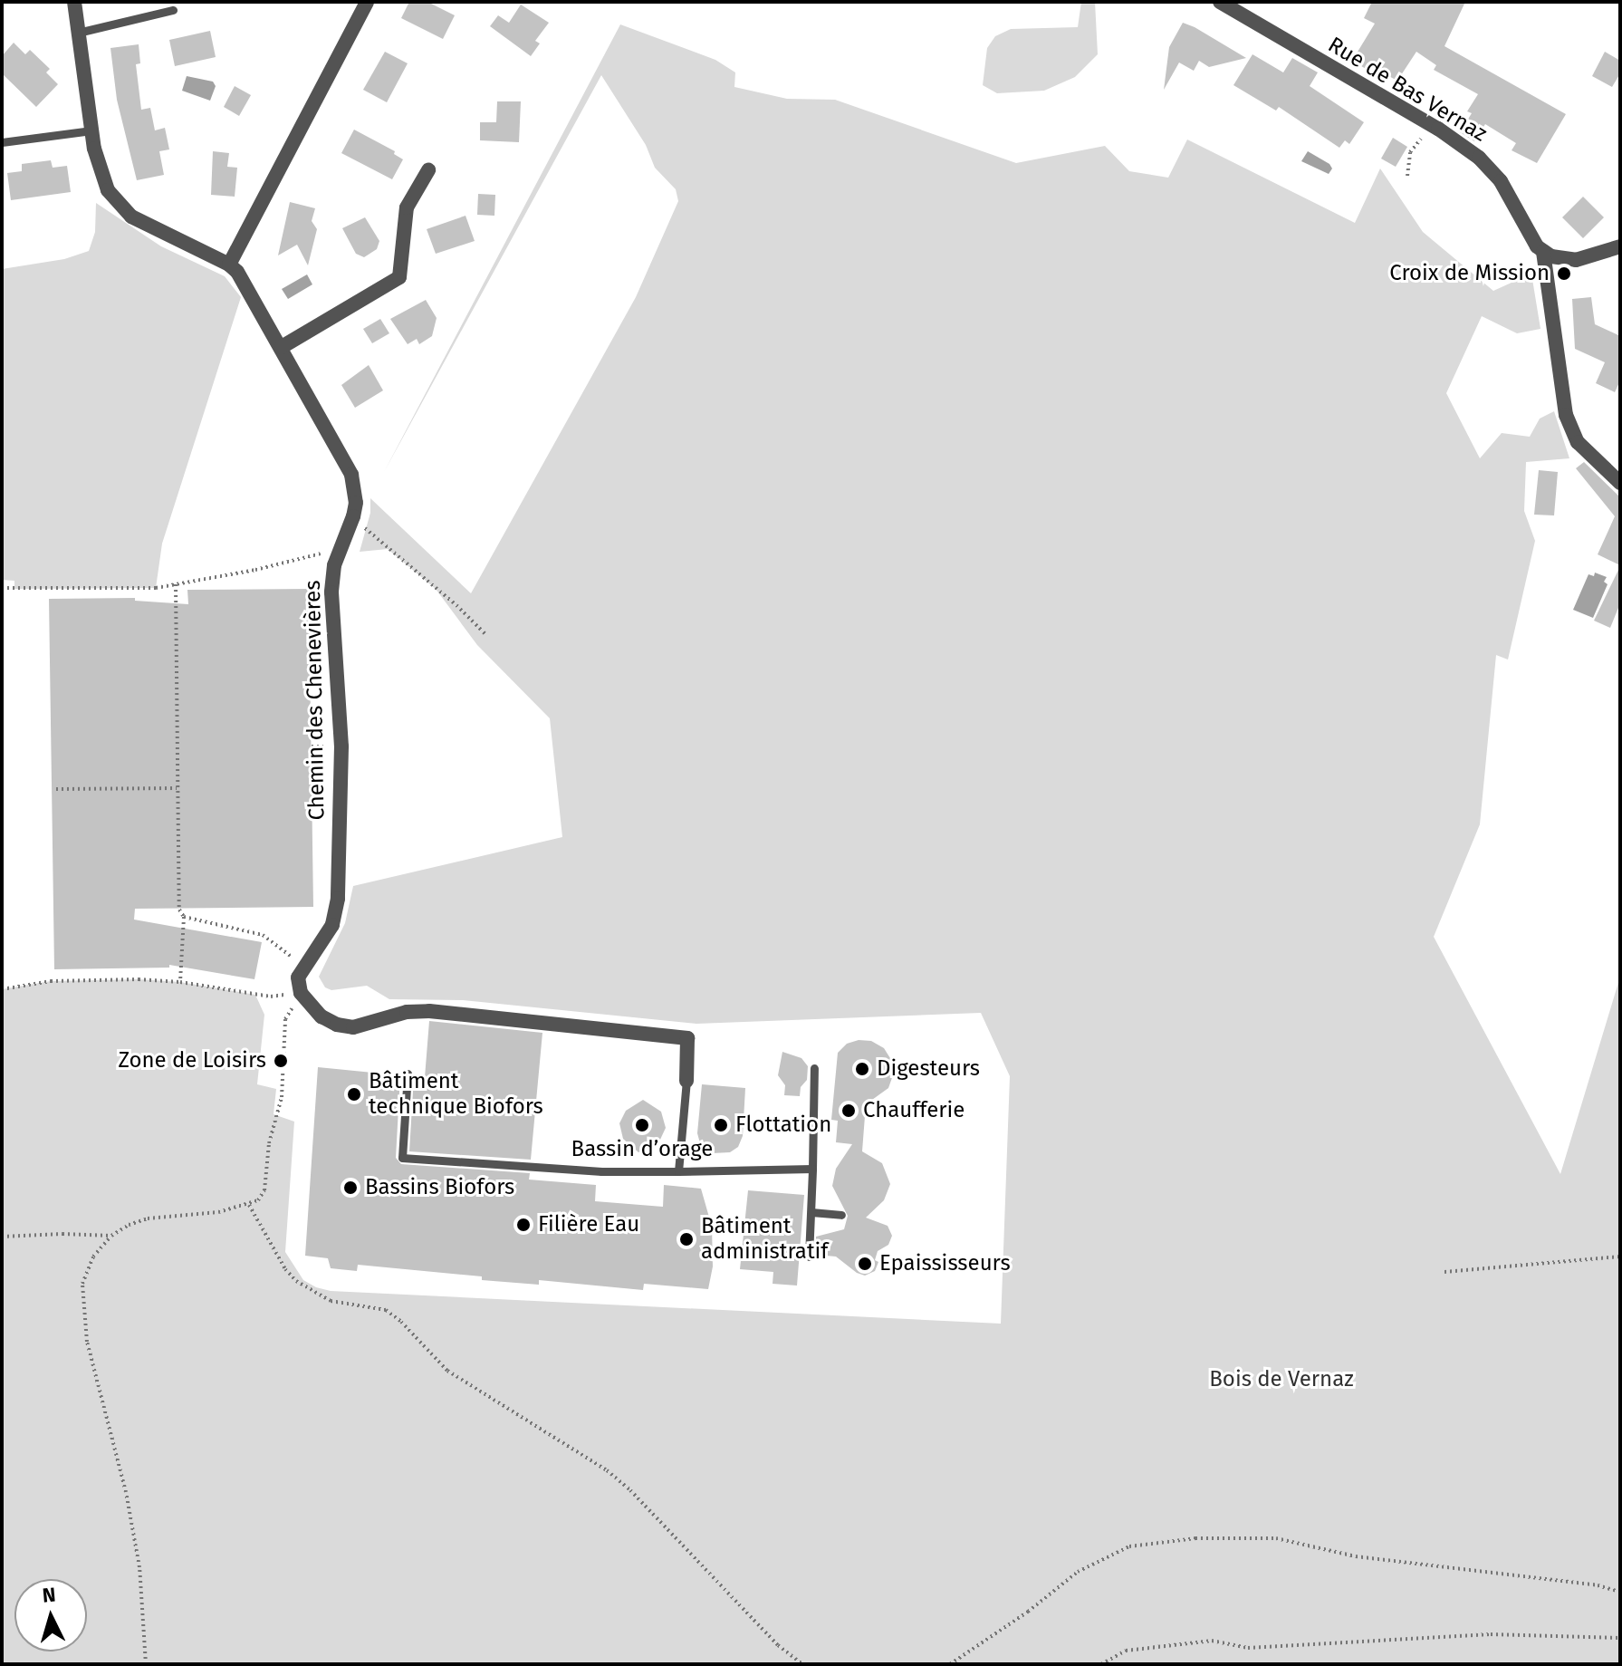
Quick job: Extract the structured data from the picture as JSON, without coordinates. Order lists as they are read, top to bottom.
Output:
{
  "streets": {
    "street": ["Rue de Bas Vernaz", "Chemin des Chenevières"]
  },
  "parks": ["Bois de Vernaz"],
  "places": [
    "Croix de Mission",
    "Zone de Loisirs",
    "Digesteurs",
    "Bâtiment technique Biofors",
    "Chaufferie",
    "Bassin d’orage",
    "Flottation",
    "Bassins Biofors",
    "Filière Eau",
    "Bâtiment administratif",
    "Epaississeurs"
  ],
  "north": "top"
}
